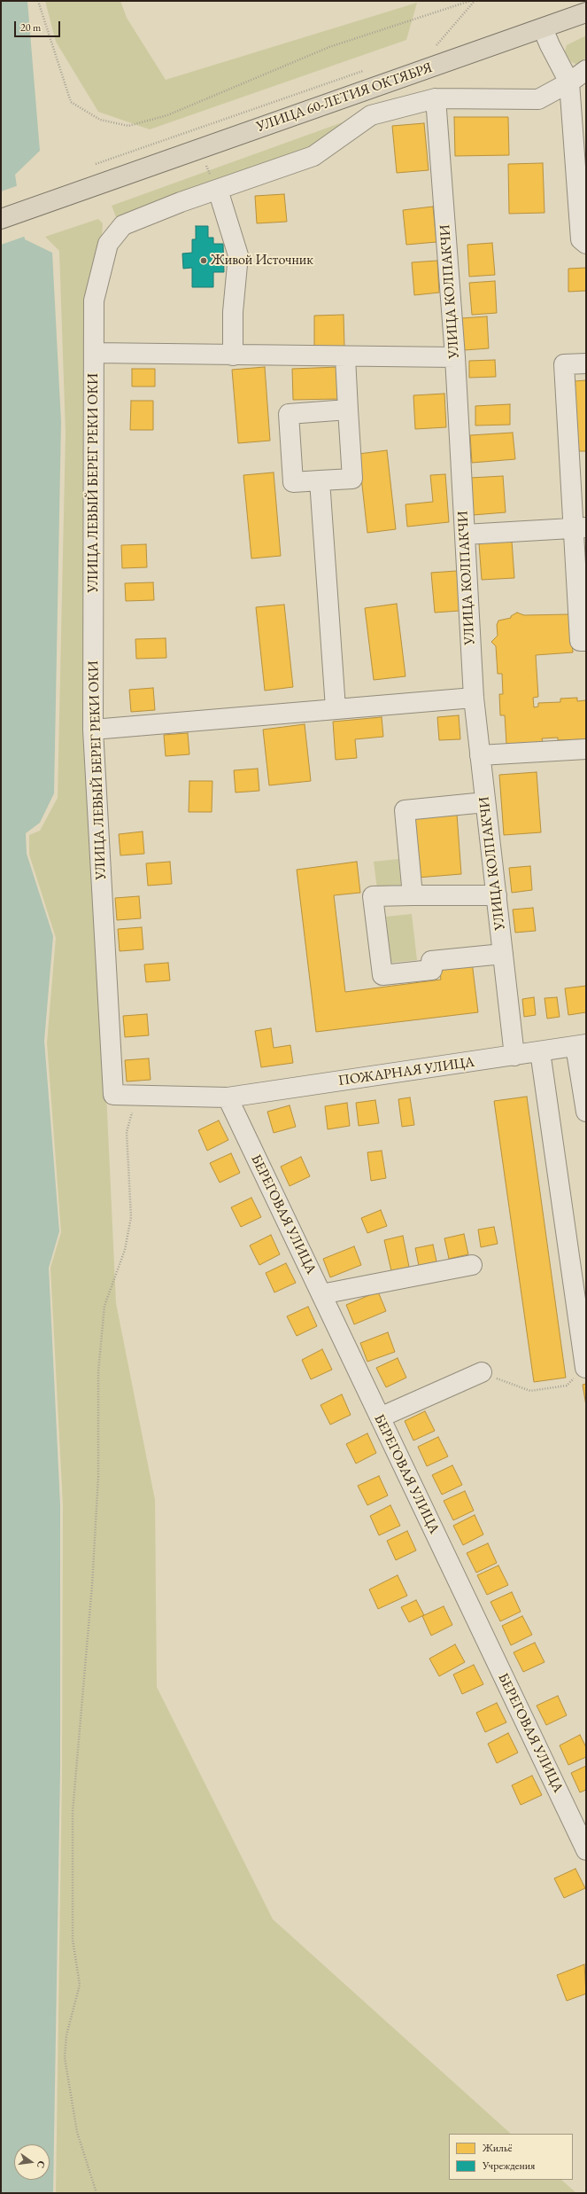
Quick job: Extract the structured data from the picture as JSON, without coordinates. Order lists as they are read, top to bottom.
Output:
{
  "streets": {
    "main road": ["УЛИЦА 60-ЛЕТИЯ ОКТЯБРЯ"],
    "street": [
      "УЛИЦА КОЛПАКЧИ",
      "УЛИЦА ЛЕВЫЙ БЕРЕГ РЕКИ ОКИ",
      "ПОЖАРНАЯ УЛИЦА",
      "БЕРЕГОВАЯ УЛИЦА"
    ]
  },
  "crossings": [
    ["УЛИЦА КОЛПАКЧИ", "УЛИЦА ЛЕВЫЙ БЕРЕГ РЕКИ ОКИ"],
    ["УЛИЦА КОЛПАКЧИ", "ПОЖАРНАЯ УЛИЦА"],
    ["УЛИЦА ЛЕВЫЙ БЕРЕГ РЕКИ ОКИ", "ПОЖАРНАЯ УЛИЦА"],
    ["УЛИЦА ЛЕВЫЙ БЕРЕГ РЕКИ ОКИ", "БЕРЕГОВАЯ УЛИЦА"],
    ["ПОЖАРНАЯ УЛИЦА", "БЕРЕГОВАЯ УЛИЦА"]
  ],
  "places": ["Живой Источник"],
  "legend": ["Жильё", "Учреждения"],
  "scale_bar": "20 m",
  "north": "right"
}
